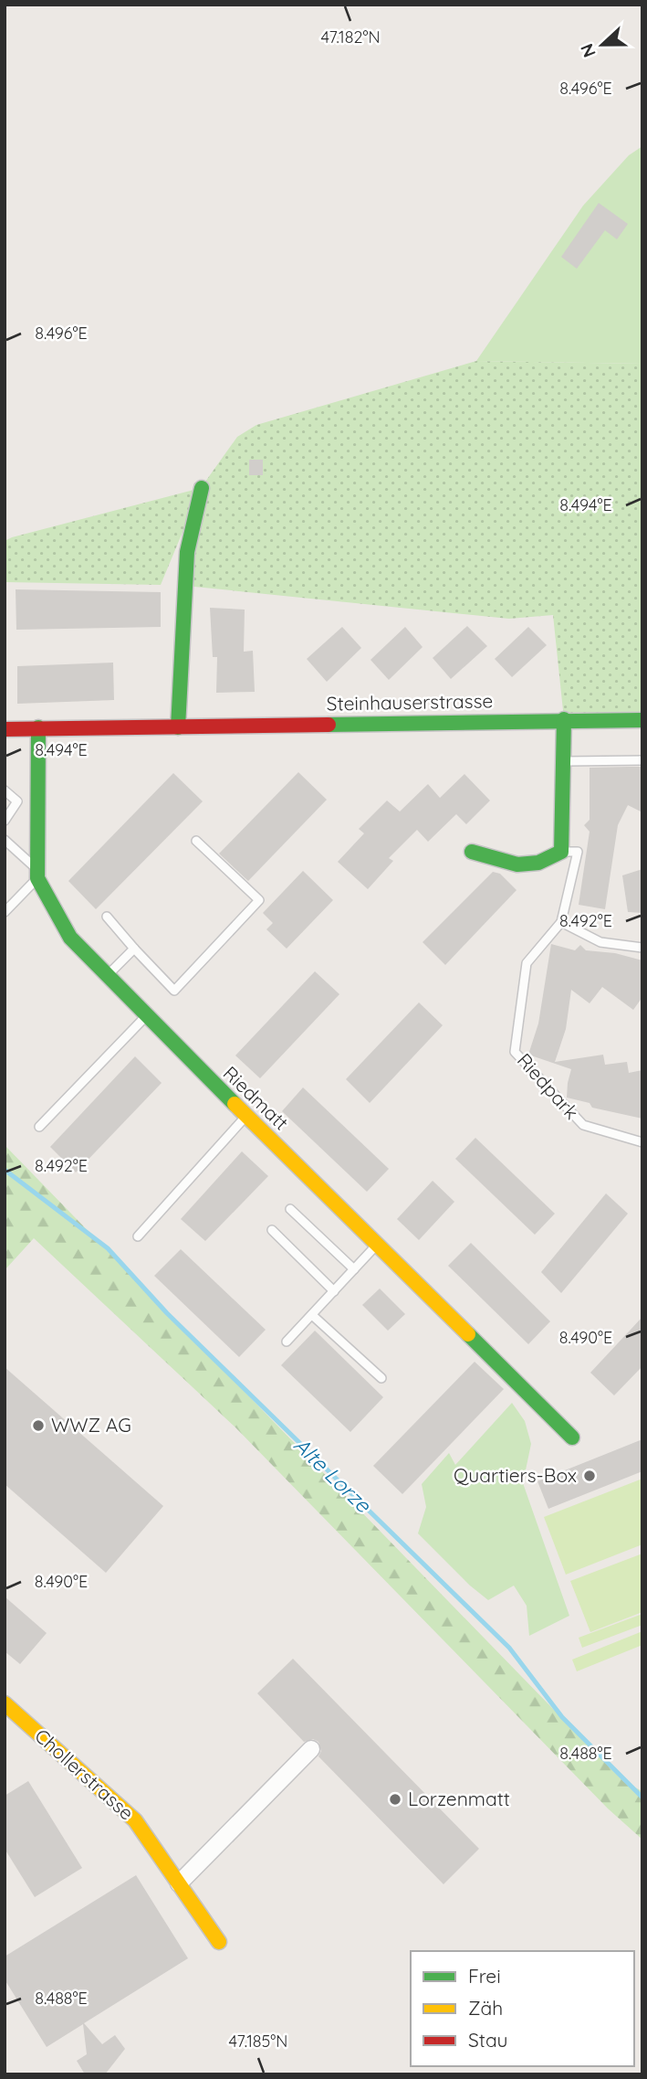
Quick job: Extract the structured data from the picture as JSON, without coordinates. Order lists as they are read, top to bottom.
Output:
{
  "streets": {
    "street": ["Steinhauserstrasse", "Riedmatt", "Chollerstrasse"],
    "lane": ["Riedpark"]
  },
  "crossings": [
    ["Steinhauserstrasse", "Riedmatt"]
  ],
  "water": ["Alte Lorze"],
  "places": ["WWZ AG", "Quartiers-Box", "Lorzenmatt"],
  "legend": ["Frei", "Zäh", "Stau"],
  "north": "left",
  "coordinates": [
    "47.182°N",
    "8.496°E",
    "8.494°E",
    "8.492°E",
    "8.490°E",
    "8.488°E",
    "47.185°N"
  ]
}
